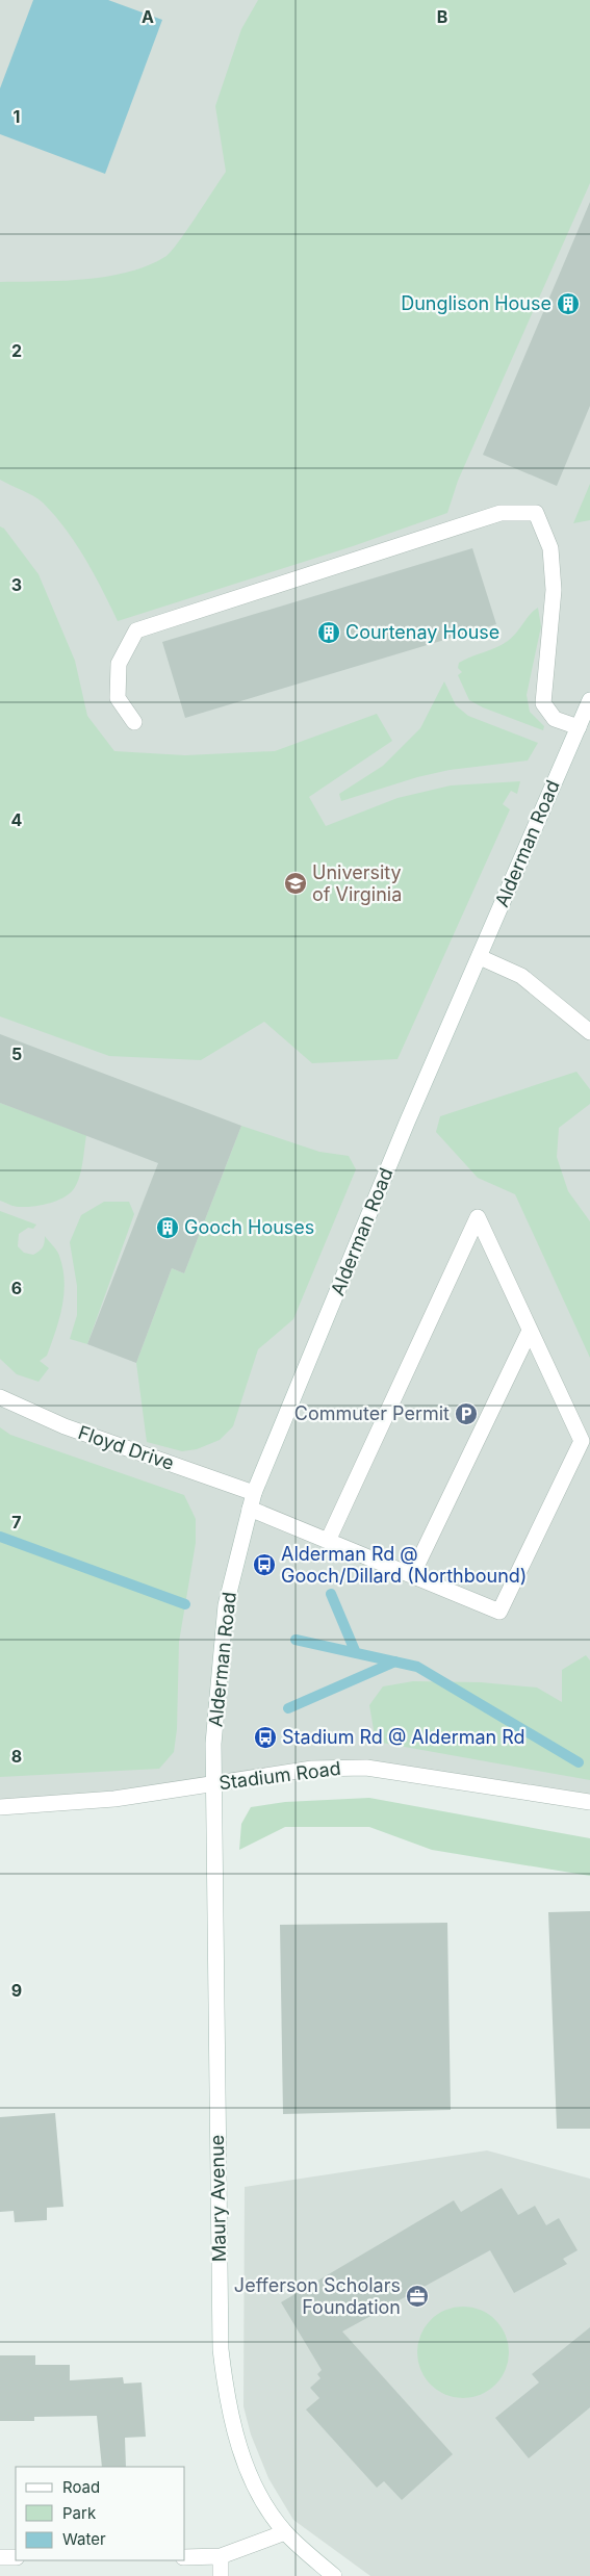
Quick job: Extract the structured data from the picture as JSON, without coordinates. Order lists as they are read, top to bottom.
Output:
{
  "streets": {
    "main road": [
      "Alderman Road",
      "Floyd Drive",
      "Stadium Road",
      "Maury Avenue"
    ]
  },
  "crossings": [
    ["Alderman Road", "Floyd Drive"],
    ["Alderman Road", "Stadium Road"],
    ["Alderman Road", "Maury Avenue"],
    ["Stadium Road", "Maury Avenue"]
  ],
  "places": {
    "building": ["Dunglison House", "Courtenay House", "Gooch Houses"],
    "school or university": ["University of Virginia"],
    "parking": ["Commuter Permit"],
    "bus stop": ["Alderman Rd @ Gooch/Dillard (Northbound)", "Stadium Rd @ Alderman Rd"],
    "office": ["Jefferson Scholars Foundation"]
  },
  "legend": ["Road", "Park", "Water"],
  "grid": {
    "columns": ["A", "B"],
    "rows": [
      "1",
      "2",
      "3",
      "4",
      "5",
      "6",
      "7",
      "8",
      "9"
    ]
  }
}
